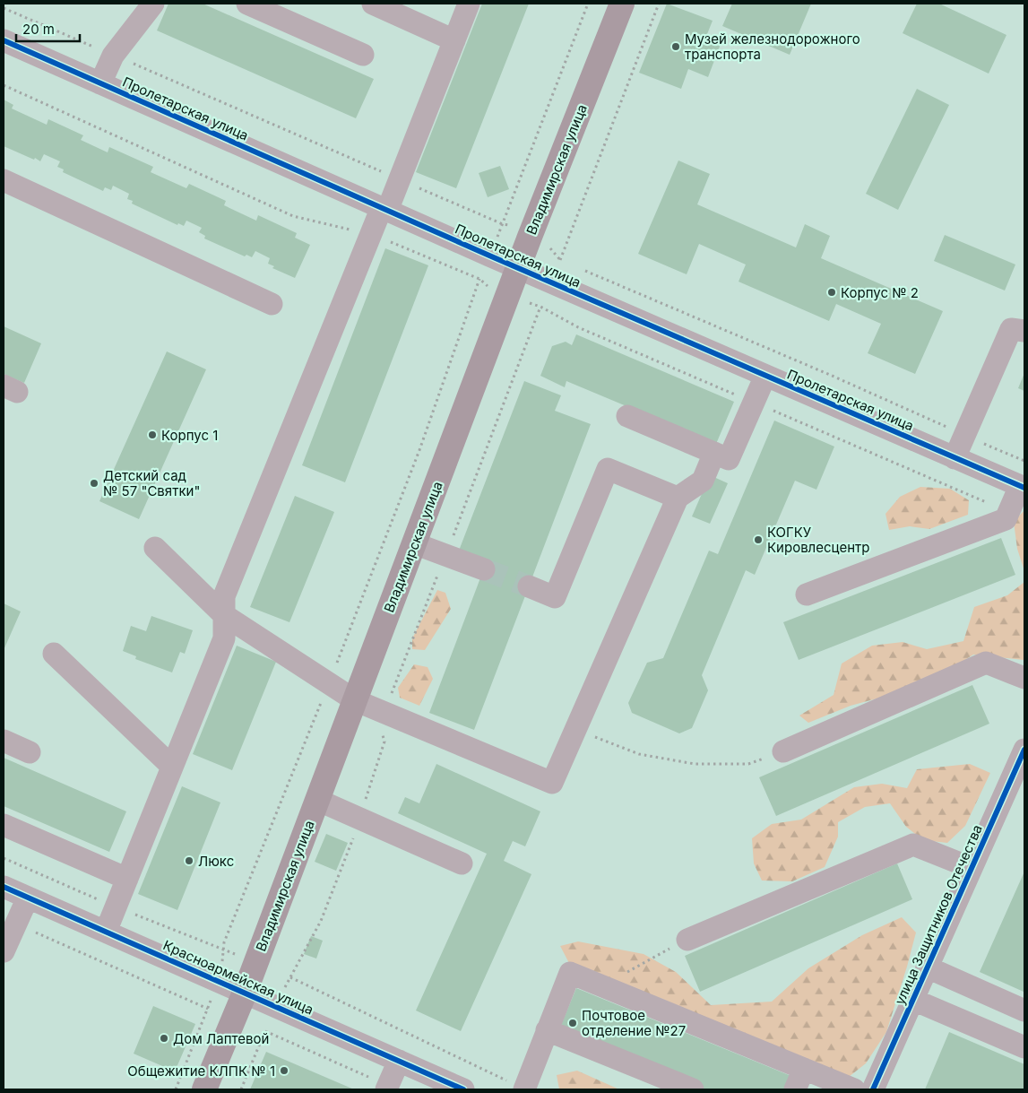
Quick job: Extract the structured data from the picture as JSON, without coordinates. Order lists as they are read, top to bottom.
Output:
{
  "streets": {
    "main road": ["Владимирская улица"],
    "street": ["Пролетарская улица", "улица Защитников Отечества", "Красноармейская улица"]
  },
  "crossings": [
    ["Пролетарская улица", "Владимирская улица"],
    ["Владимирская улица", "Красноармейская улица"]
  ],
  "places": [
    "Музей железнодорожного транспорта",
    "Корпус № 2",
    "Корпус 1",
    "Детский сад № 57 \"Святки\"",
    "КОГКУ Кировлесцентр",
    "Люкс",
    "Почтовое отделение №27",
    "Дом Лаптевой",
    "Общежитие КЛПК № 1"
  ],
  "scale_bar": "20 m"
}
